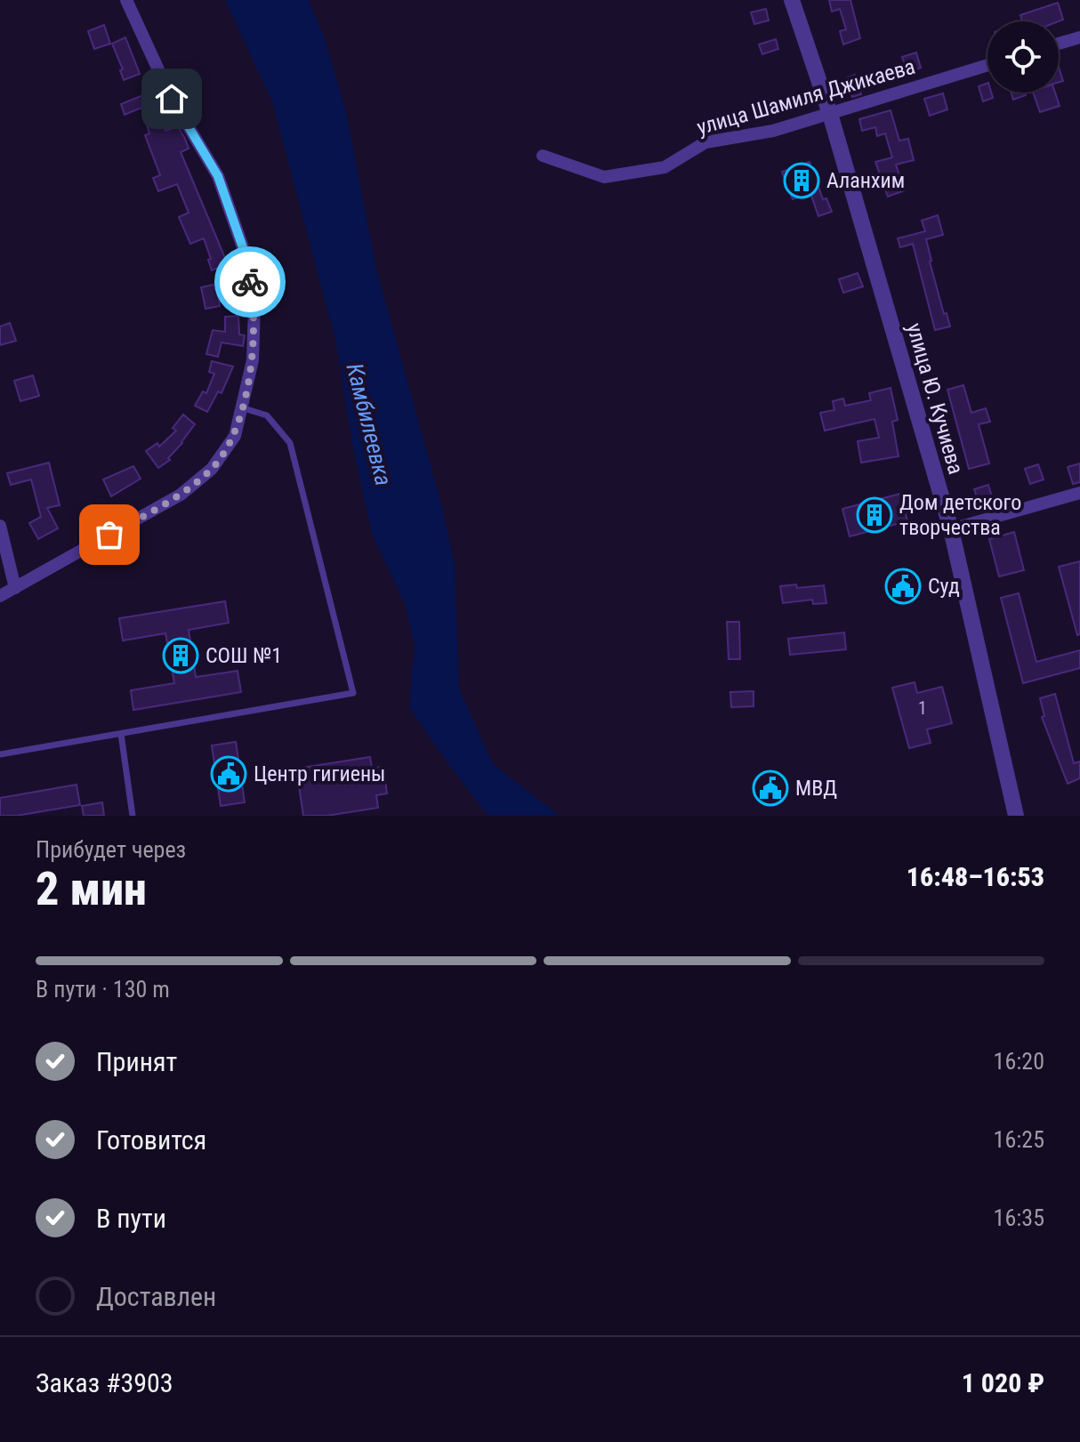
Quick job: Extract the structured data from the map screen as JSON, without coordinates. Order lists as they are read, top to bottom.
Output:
{
  "streets": {
    "street": ["улица Шамиля Джикаева", "улица Ю. Кучиева"]
  },
  "crossings": [
    ["улица Шамиля Джикаева", "улица Ю. Кучиева"]
  ],
  "water": ["Камбилеевка"],
  "places": {
    "building": ["Аланхим", "Дом детского творчества", "СОШ №1"],
    "public building": ["Суд", "Центр гигиены", "МВД"]
  },
  "house_numbers": ["1"],
  "page": {
    "heading": ["2 мин", "Прибудет через", "16:48–16:53"],
    "panel": ["Заказ #3903", "1 020 ₽"],
    "bar": "В пути · 130 m",
    "list": [
      ["Принят", "16:20"],
      ["Готовится", "16:25"],
      ["В пути", "16:35"],
      "Доставлен"
    ]
  }
}
